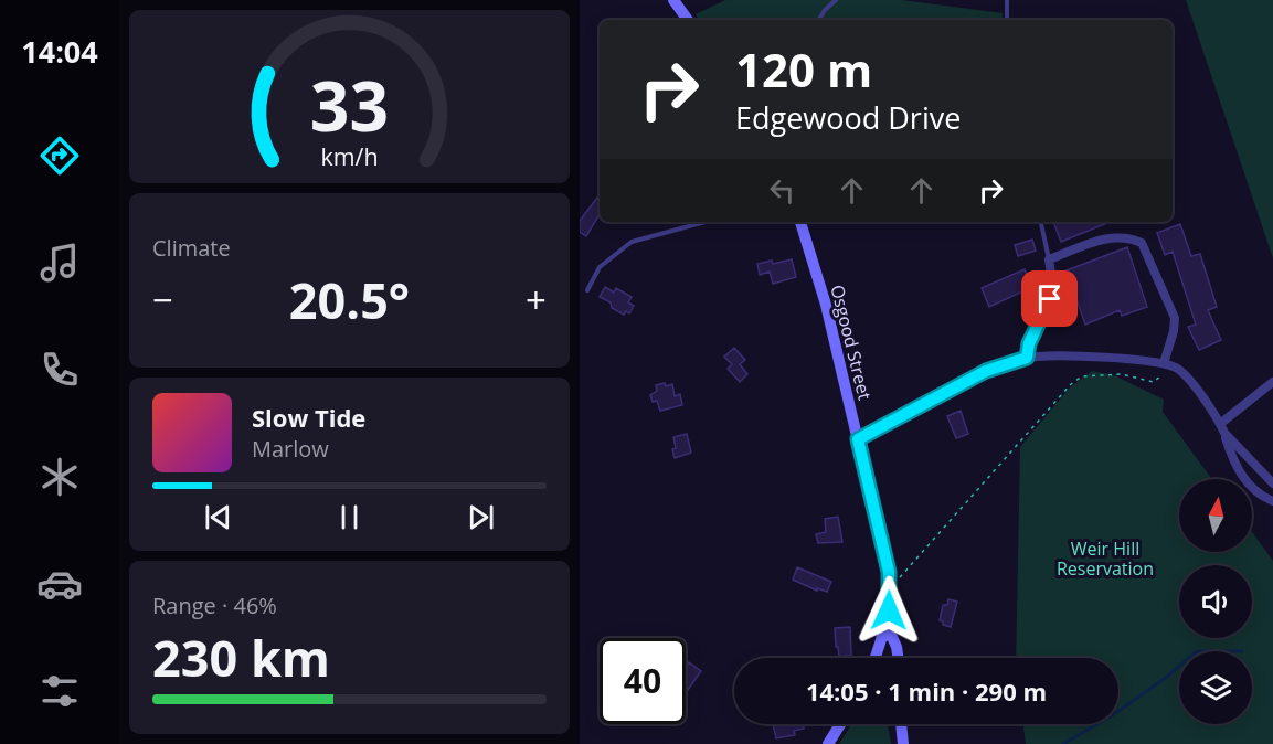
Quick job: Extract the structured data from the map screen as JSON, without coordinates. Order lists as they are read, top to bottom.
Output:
{
  "streets": {
    "street": ["Osgood Street"]
  },
  "parks": ["Weir Hill Reservation"],
  "north": "top",
  "page": {
    "tabs": "14:04",
    "turn": ["120 m", "Edgewood Drive"],
    "tile": [
      "Climate",
      ["Range · 46%", "230 km"]
    ],
    "heat": ["−", "20.5°", "+"],
    "song": ["Slow Tide", "Marlow"],
    "limit": "40",
    "trip": "14:05 · 1 min · 290 m",
    "gauge": ["33", "km/h"]
  }
}
